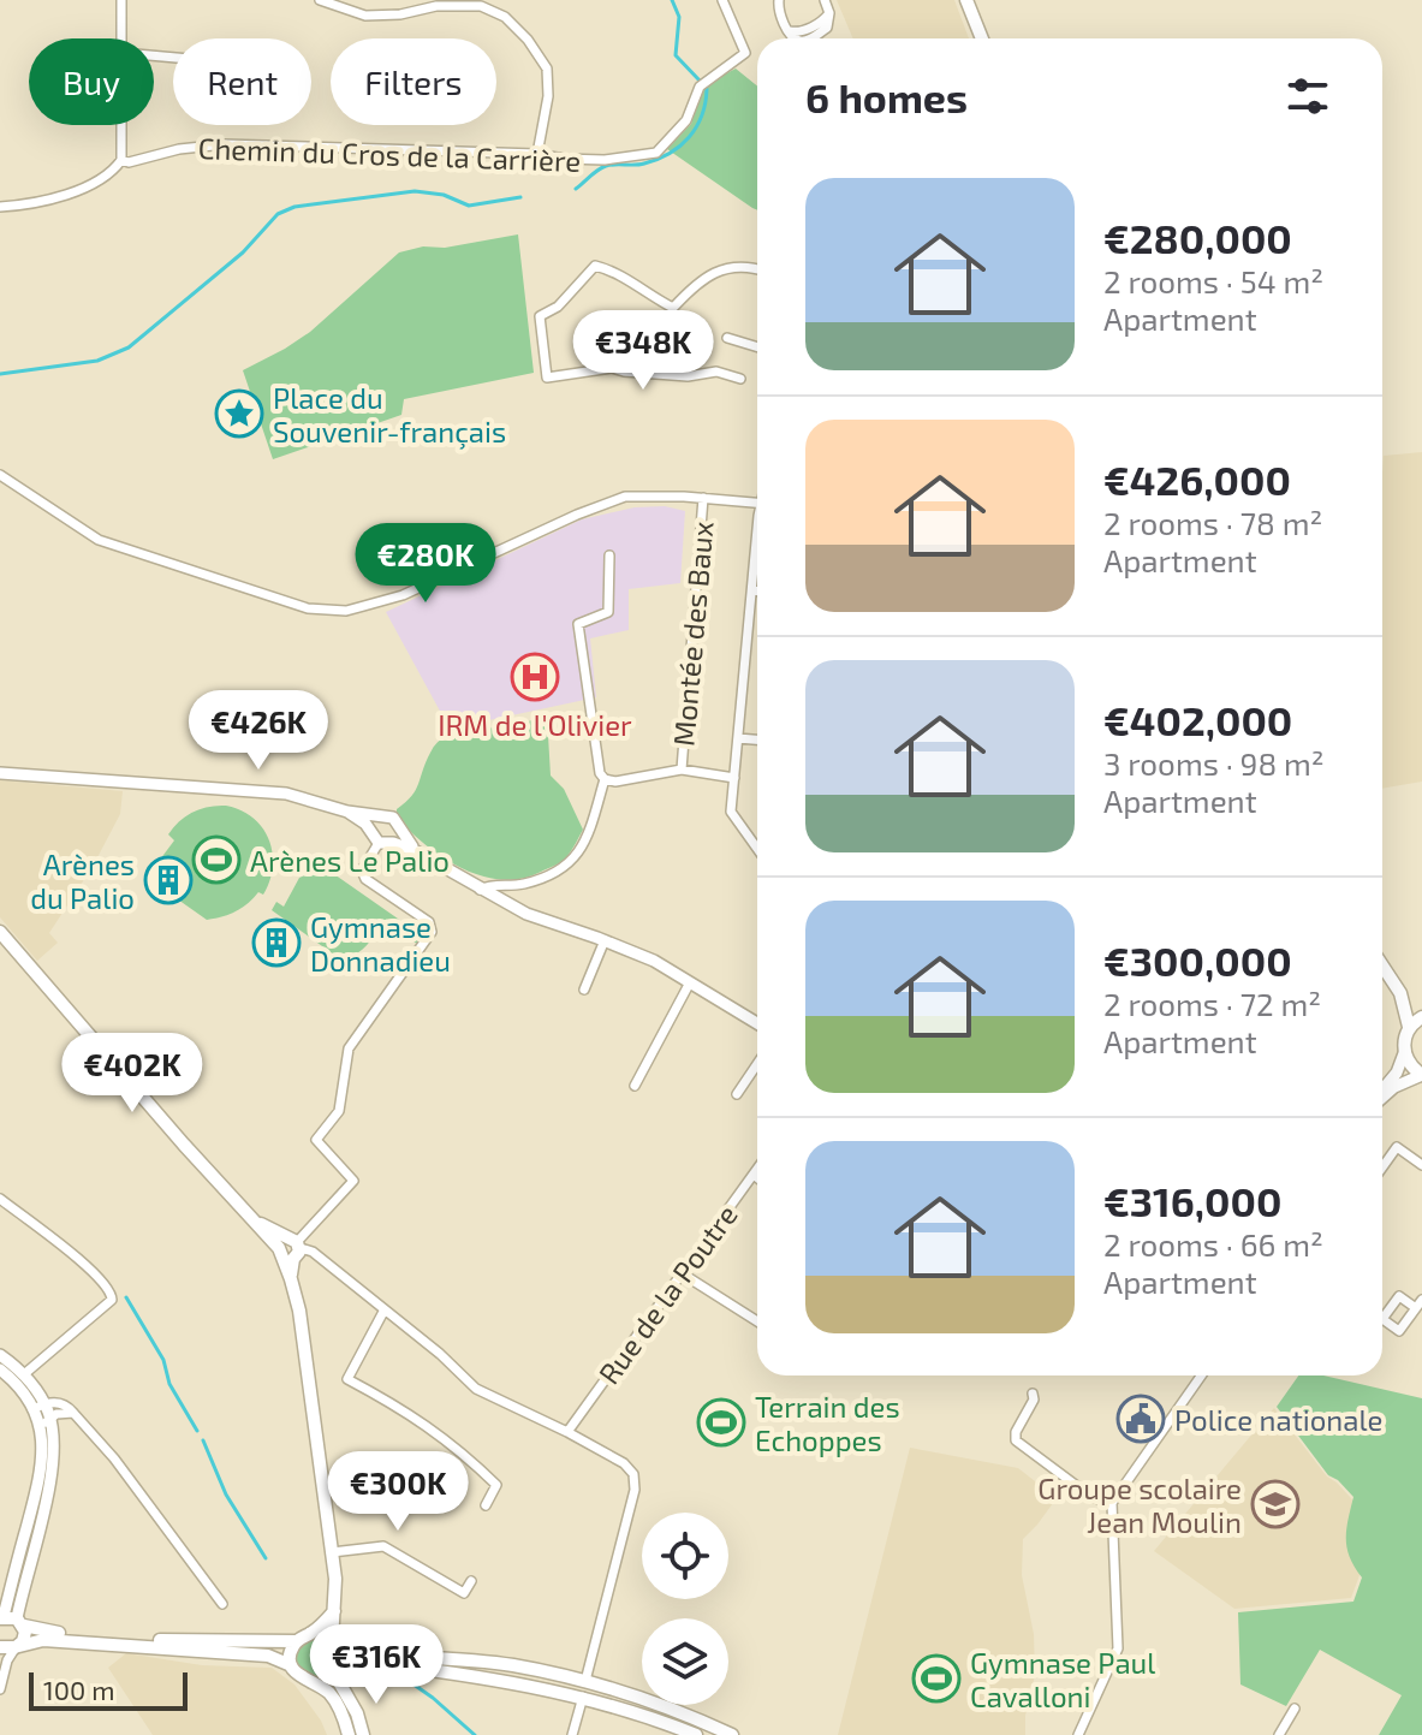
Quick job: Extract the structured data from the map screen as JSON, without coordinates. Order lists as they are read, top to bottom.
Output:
{
  "streets": {
    "street": ["Chemin du Cros de la Carrière", "Montée des Baux", "Rue de la Poutre"]
  },
  "places": {
    "place": ["Place du Souvenir-français"],
    "hospital": ["IRM de l'Olivier"],
    "sports": ["Arènes Le Palio", "Terrain des Echoppes", "Gymnase Paul Cavalloni"],
    "building": ["Arènes du Palio", "Gymnase Donnadieu"],
    "public building": ["Police nationale"],
    "school or university": ["Groupe scolaire Jean Moulin"]
  },
  "scale_bar": "100 m",
  "page": {
    "chip": ["Buy", "Rent", "Filters"],
    "heading": "6 homes",
    "list": [
      {
        "name": "€280,000",
        "note": "2 rooms · 54 m² · Apartment"
      },
      {
        "name": "€426,000",
        "note": "2 rooms · 78 m² · Apartment"
      },
      {
        "name": "€402,000",
        "note": "3 rooms · 98 m² · Apartment"
      },
      {
        "name": "€300,000",
        "note": "2 rooms · 72 m² · Apartment"
      },
      {
        "name": "€316,000",
        "note": "2 rooms · 66 m² · Apartment"
      }
    ],
    "price": [
      "€348K",
      "€280K",
      "€426K",
      "€402K",
      "€300K",
      "€316K"
    ],
    "scale": "100 m"
  }
}
